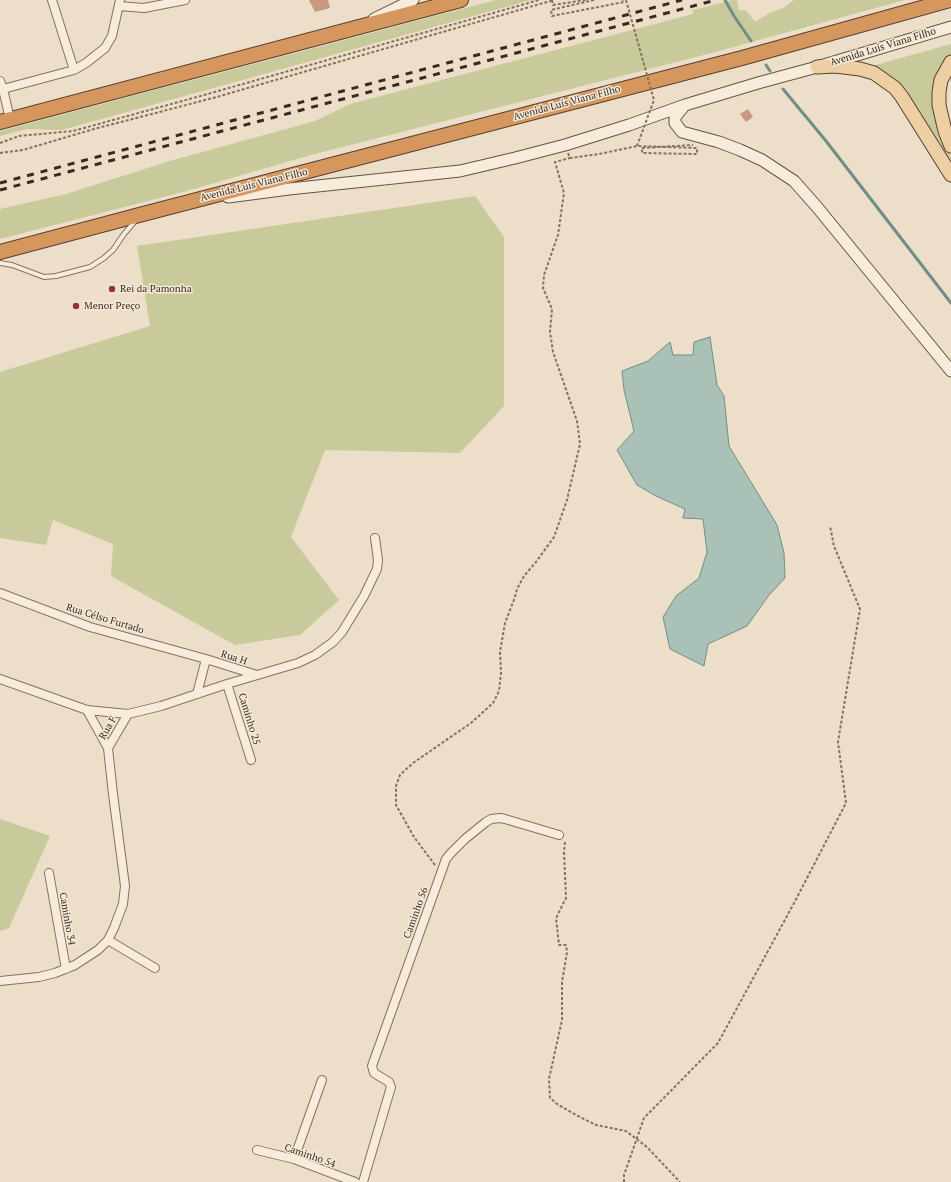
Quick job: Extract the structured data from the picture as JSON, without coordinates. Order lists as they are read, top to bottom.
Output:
{
  "streets": {
    "highway": ["Avenida Luís Viana Filho"],
    "street": [
      "Rua Célso Furtado",
      "Rua H",
      "Caminho 25",
      "Rua F",
      "Caminho 56",
      "Caminho 34",
      "Caminho 54"
    ]
  },
  "crossings": [
    ["Rua Célso Furtado", "Rua H"],
    ["Rua H", "Rua F"],
    ["Caminho 25", "Rua F"],
    ["Rua F", "Caminho 34"]
  ],
  "places": ["Rei da Pamonha", "Menor Preço"]
}
